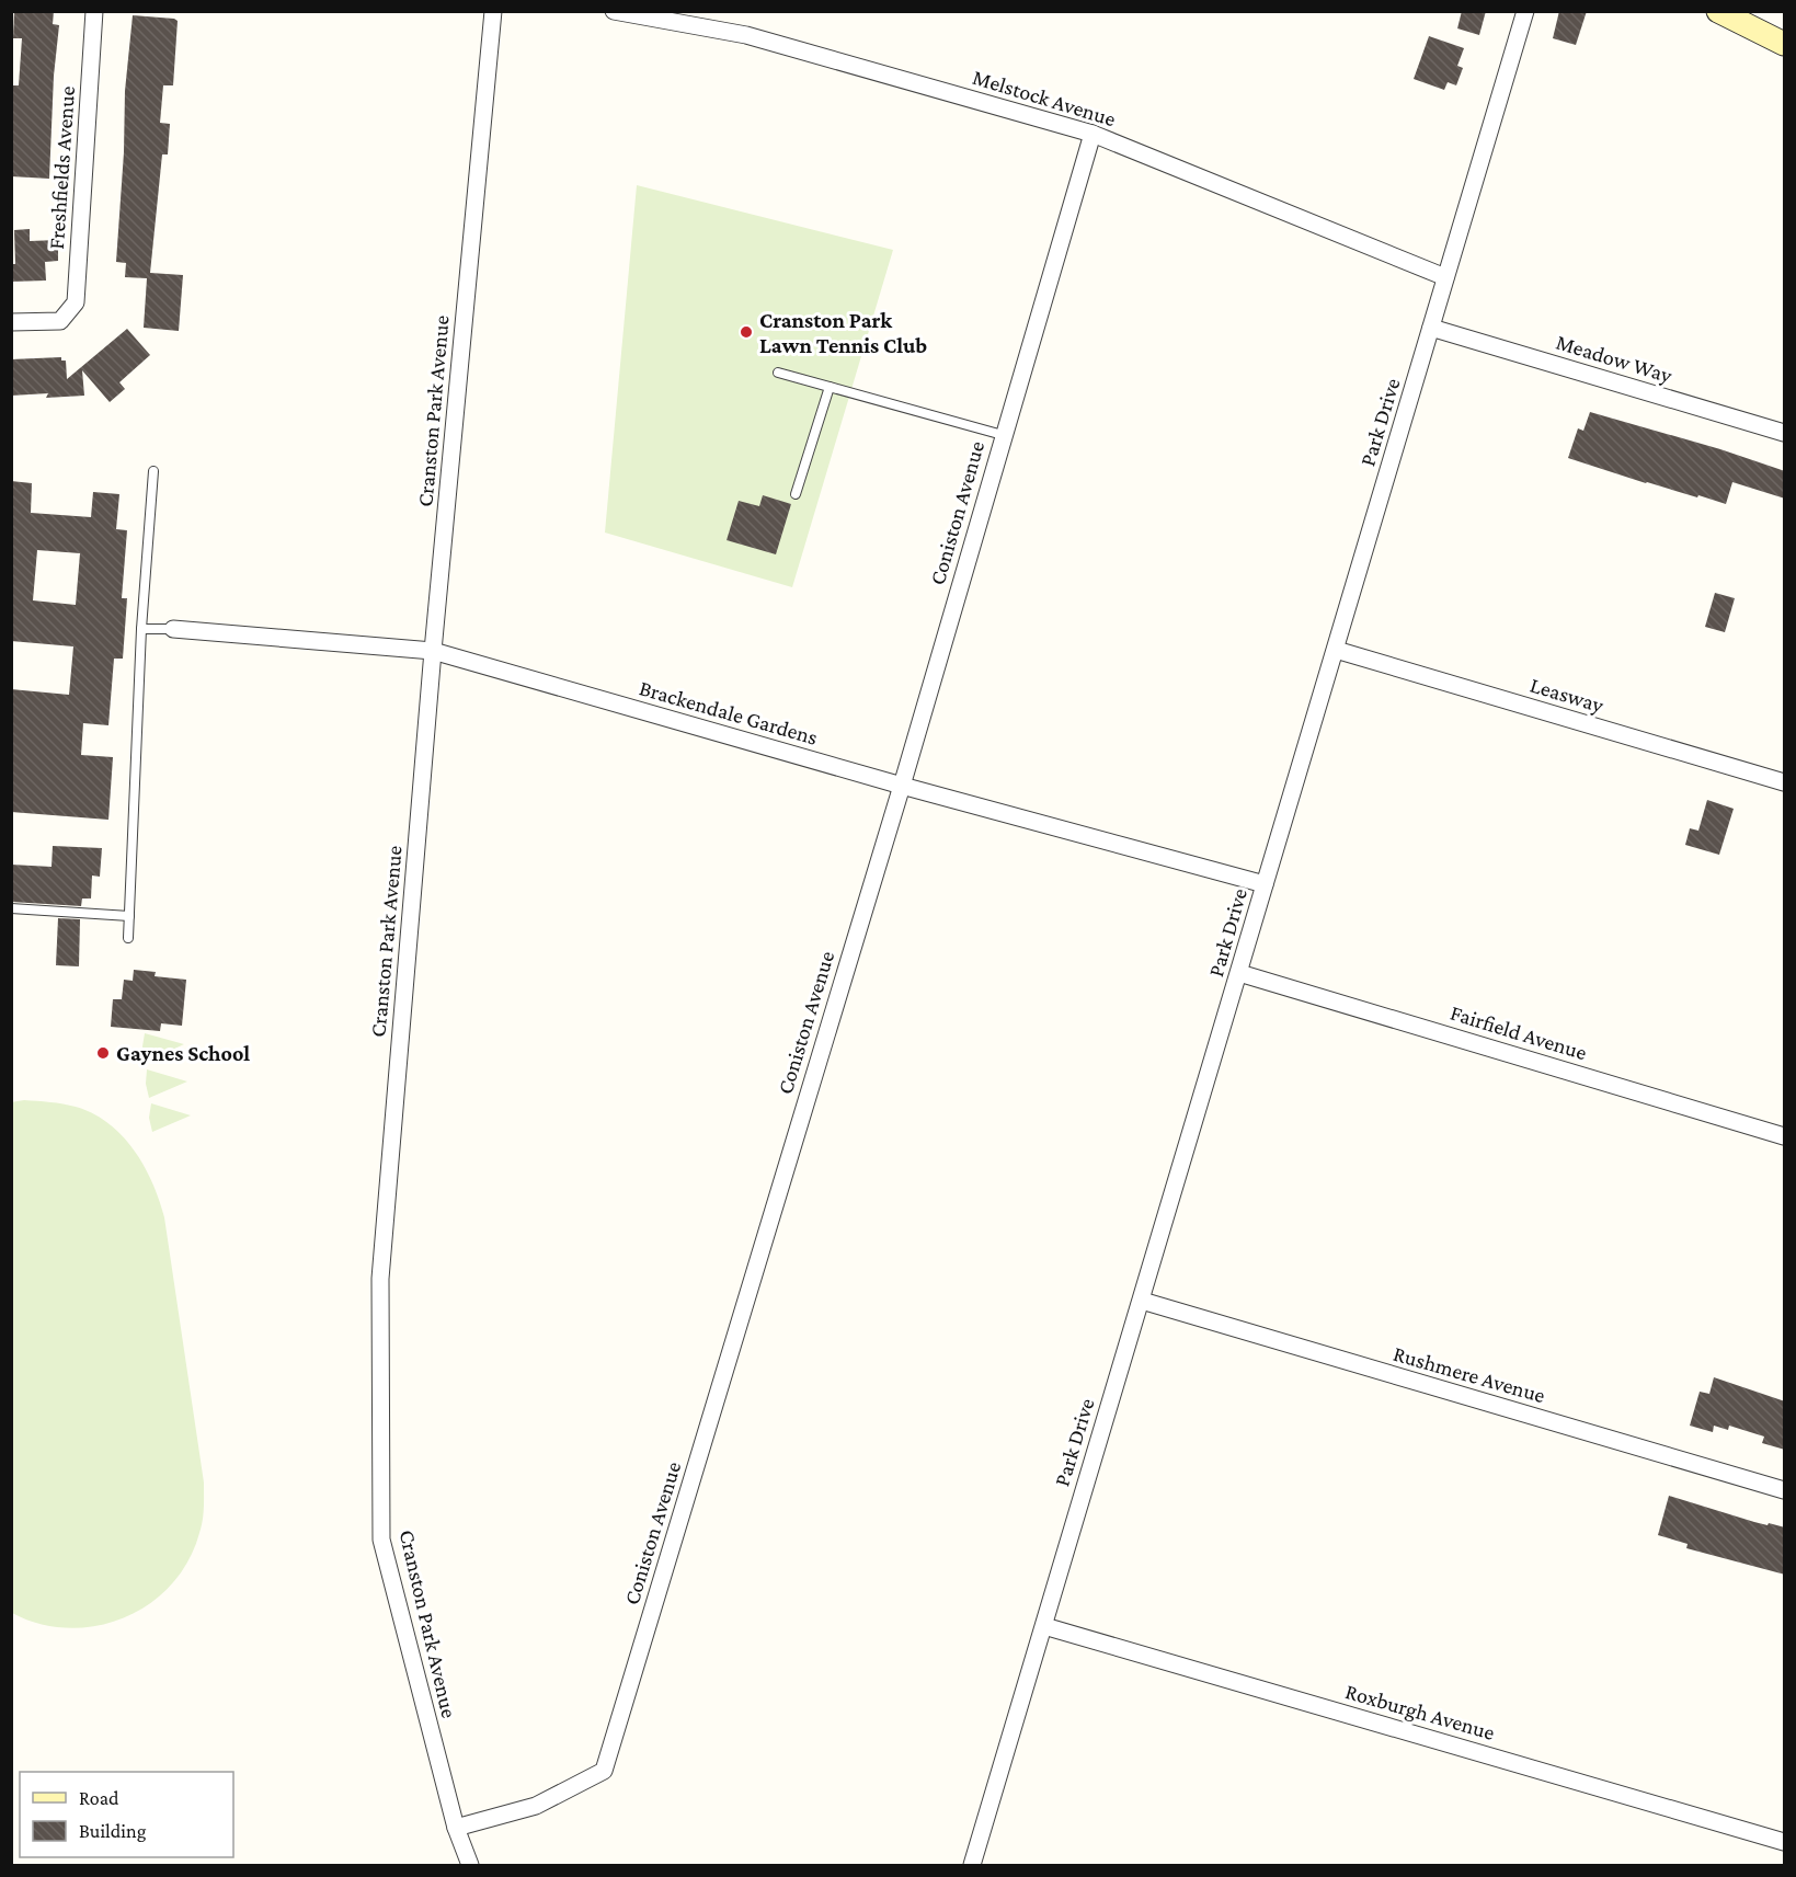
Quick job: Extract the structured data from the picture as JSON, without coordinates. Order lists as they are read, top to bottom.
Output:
{
  "streets": {
    "street": [
      "Melstock Avenue",
      "Freshfields Avenue",
      "Meadow Way",
      "Cranston Park Avenue",
      "Park Drive",
      "Coniston Avenue",
      "Leasway",
      "Brackendale Gardens",
      "Fairfield Avenue",
      "Rushmere Avenue",
      "Roxburgh Avenue"
    ]
  },
  "crossings": [
    ["Melstock Avenue", "Park Drive"],
    ["Melstock Avenue", "Coniston Avenue"],
    ["Meadow Way", "Park Drive"],
    ["Cranston Park Avenue", "Coniston Avenue"],
    ["Cranston Park Avenue", "Brackendale Gardens"],
    ["Park Drive", "Leasway"],
    ["Park Drive", "Brackendale Gardens"],
    ["Park Drive", "Fairfield Avenue"],
    ["Park Drive", "Rushmere Avenue"],
    ["Park Drive", "Roxburgh Avenue"],
    ["Coniston Avenue", "Brackendale Gardens"]
  ],
  "places": ["Cranston Park Lawn Tennis Club", "Gaynes School"],
  "legend": ["Road", "Building"]
}
